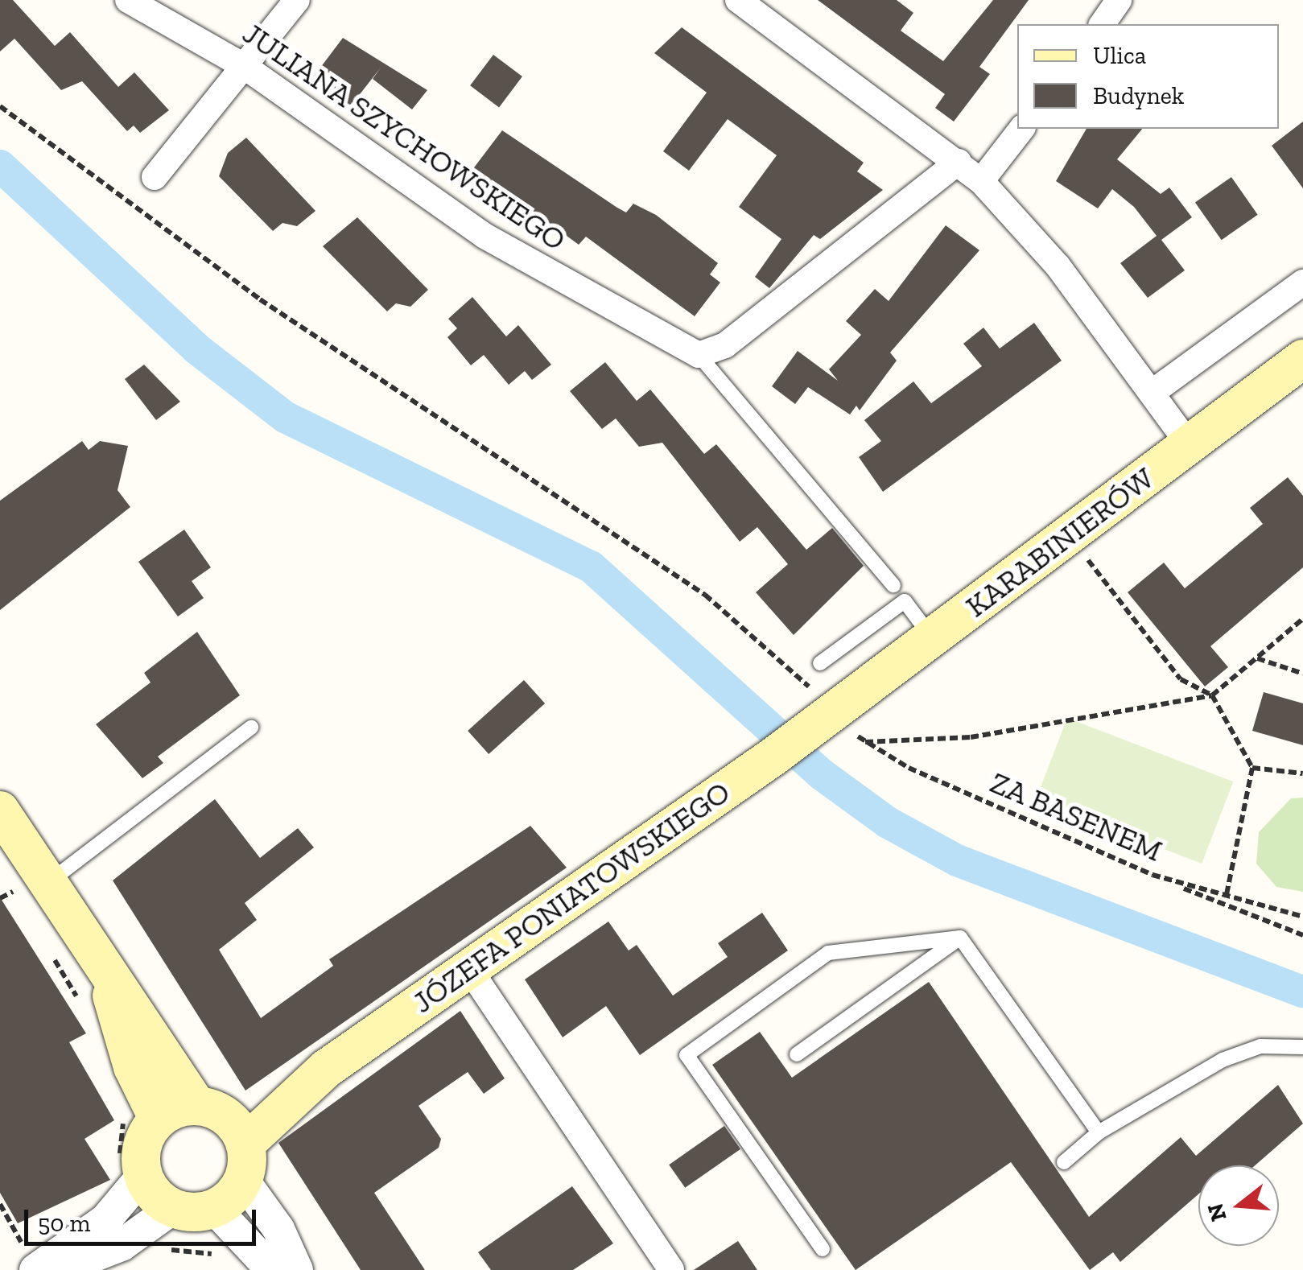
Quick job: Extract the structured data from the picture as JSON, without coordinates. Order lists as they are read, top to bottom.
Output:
{
  "streets": {
    "main road": ["KARABINIERÓW", "JÓZEFA PONIATOWSKIEGO"],
    "street": ["JULIANA SZYCHOWSKIEGO"],
    "path": ["ZA BASENEM"]
  },
  "crossings": [
    ["KARABINIERÓW", "ZA BASENEM"],
    ["KARABINIERÓW", "JÓZEFA PONIATOWSKIEGO"],
    ["ZA BASENEM", "JÓZEFA PONIATOWSKIEGO"]
  ],
  "legend": ["Ulica", "Budynek"],
  "scale_bar": "50 m",
  "north": "left"
}
